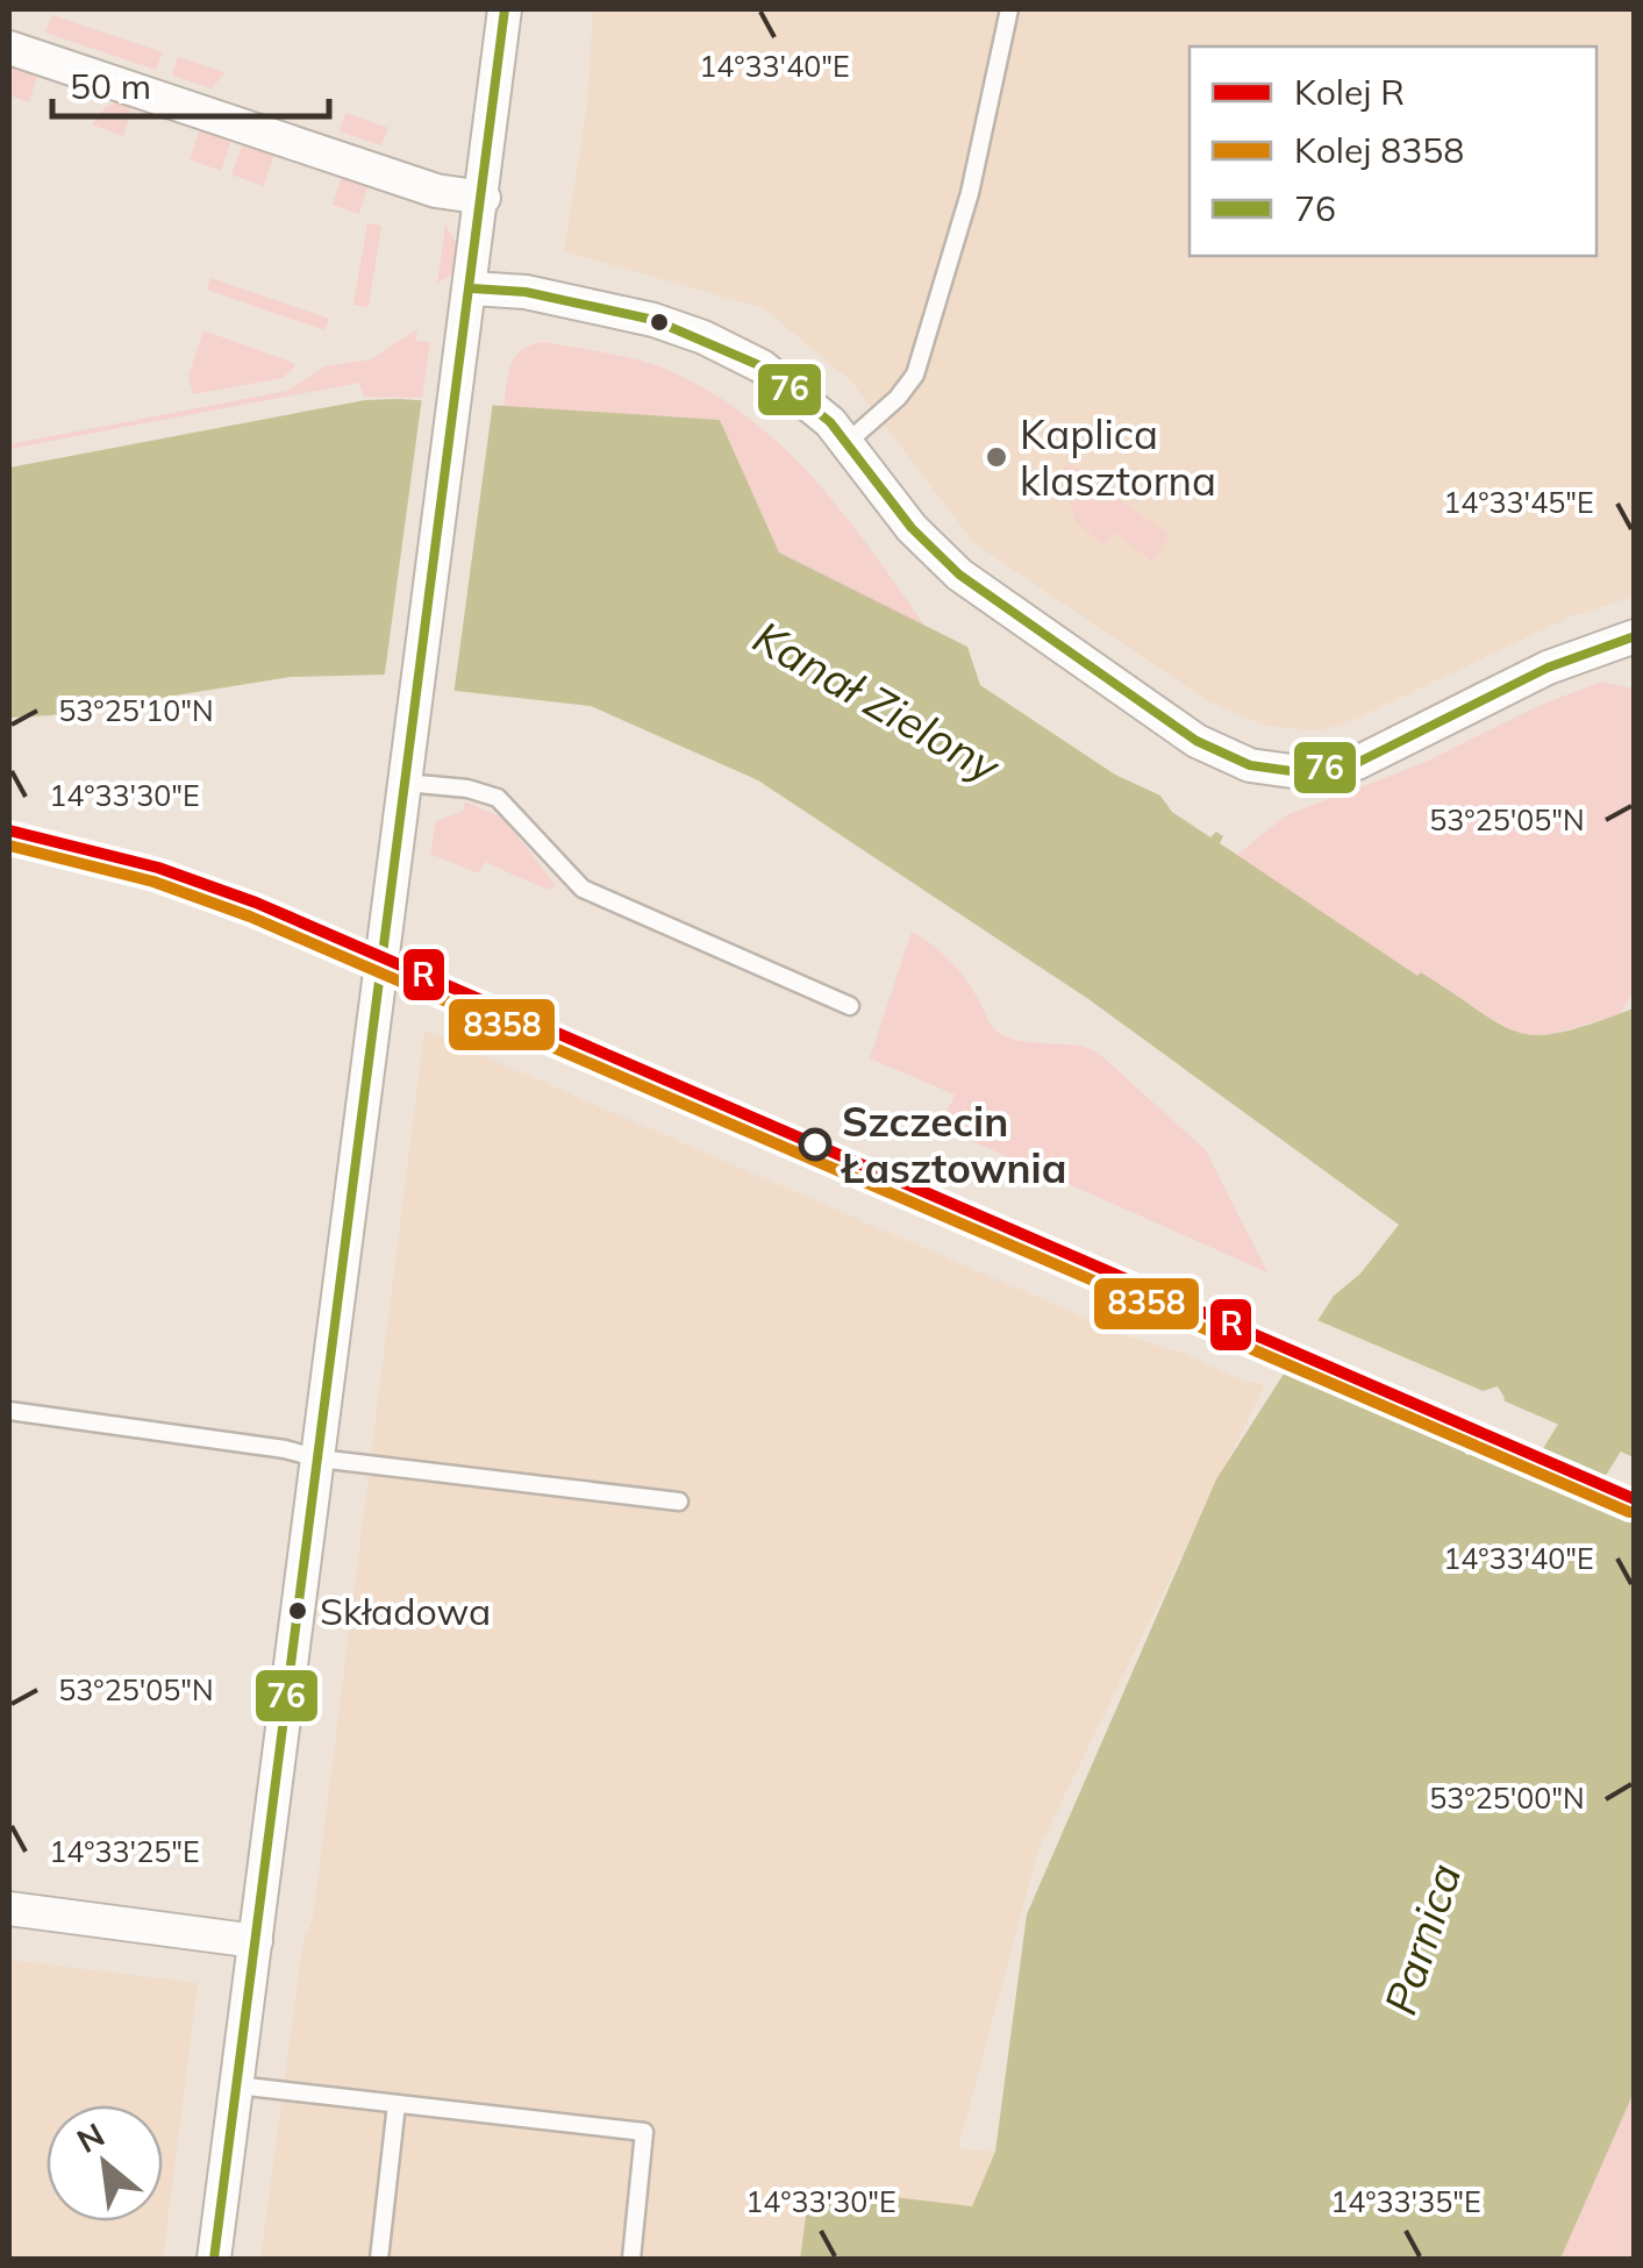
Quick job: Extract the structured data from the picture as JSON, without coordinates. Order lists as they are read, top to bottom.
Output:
{
  "water": ["Kanał Zielony", "Parnica"],
  "places": ["Kaplica klasztorna", "Szczecin Łasztownia", "Składowa"],
  "lines": ["transit line 76", "rail line R", "rail line 8358"],
  "legend": ["Kolej R", "Kolej 8358", "76"],
  "scale_bar": "50 m",
  "north": "top left",
  "coordinates": [
    "14°33'40\"E",
    "14°33'45\"E",
    "53°25'10\"N",
    "14°33'30\"E",
    "53°25'05\"N",
    "53°25'00\"N",
    "14°33'25\"E",
    "14°33'35\"E"
  ]
}
